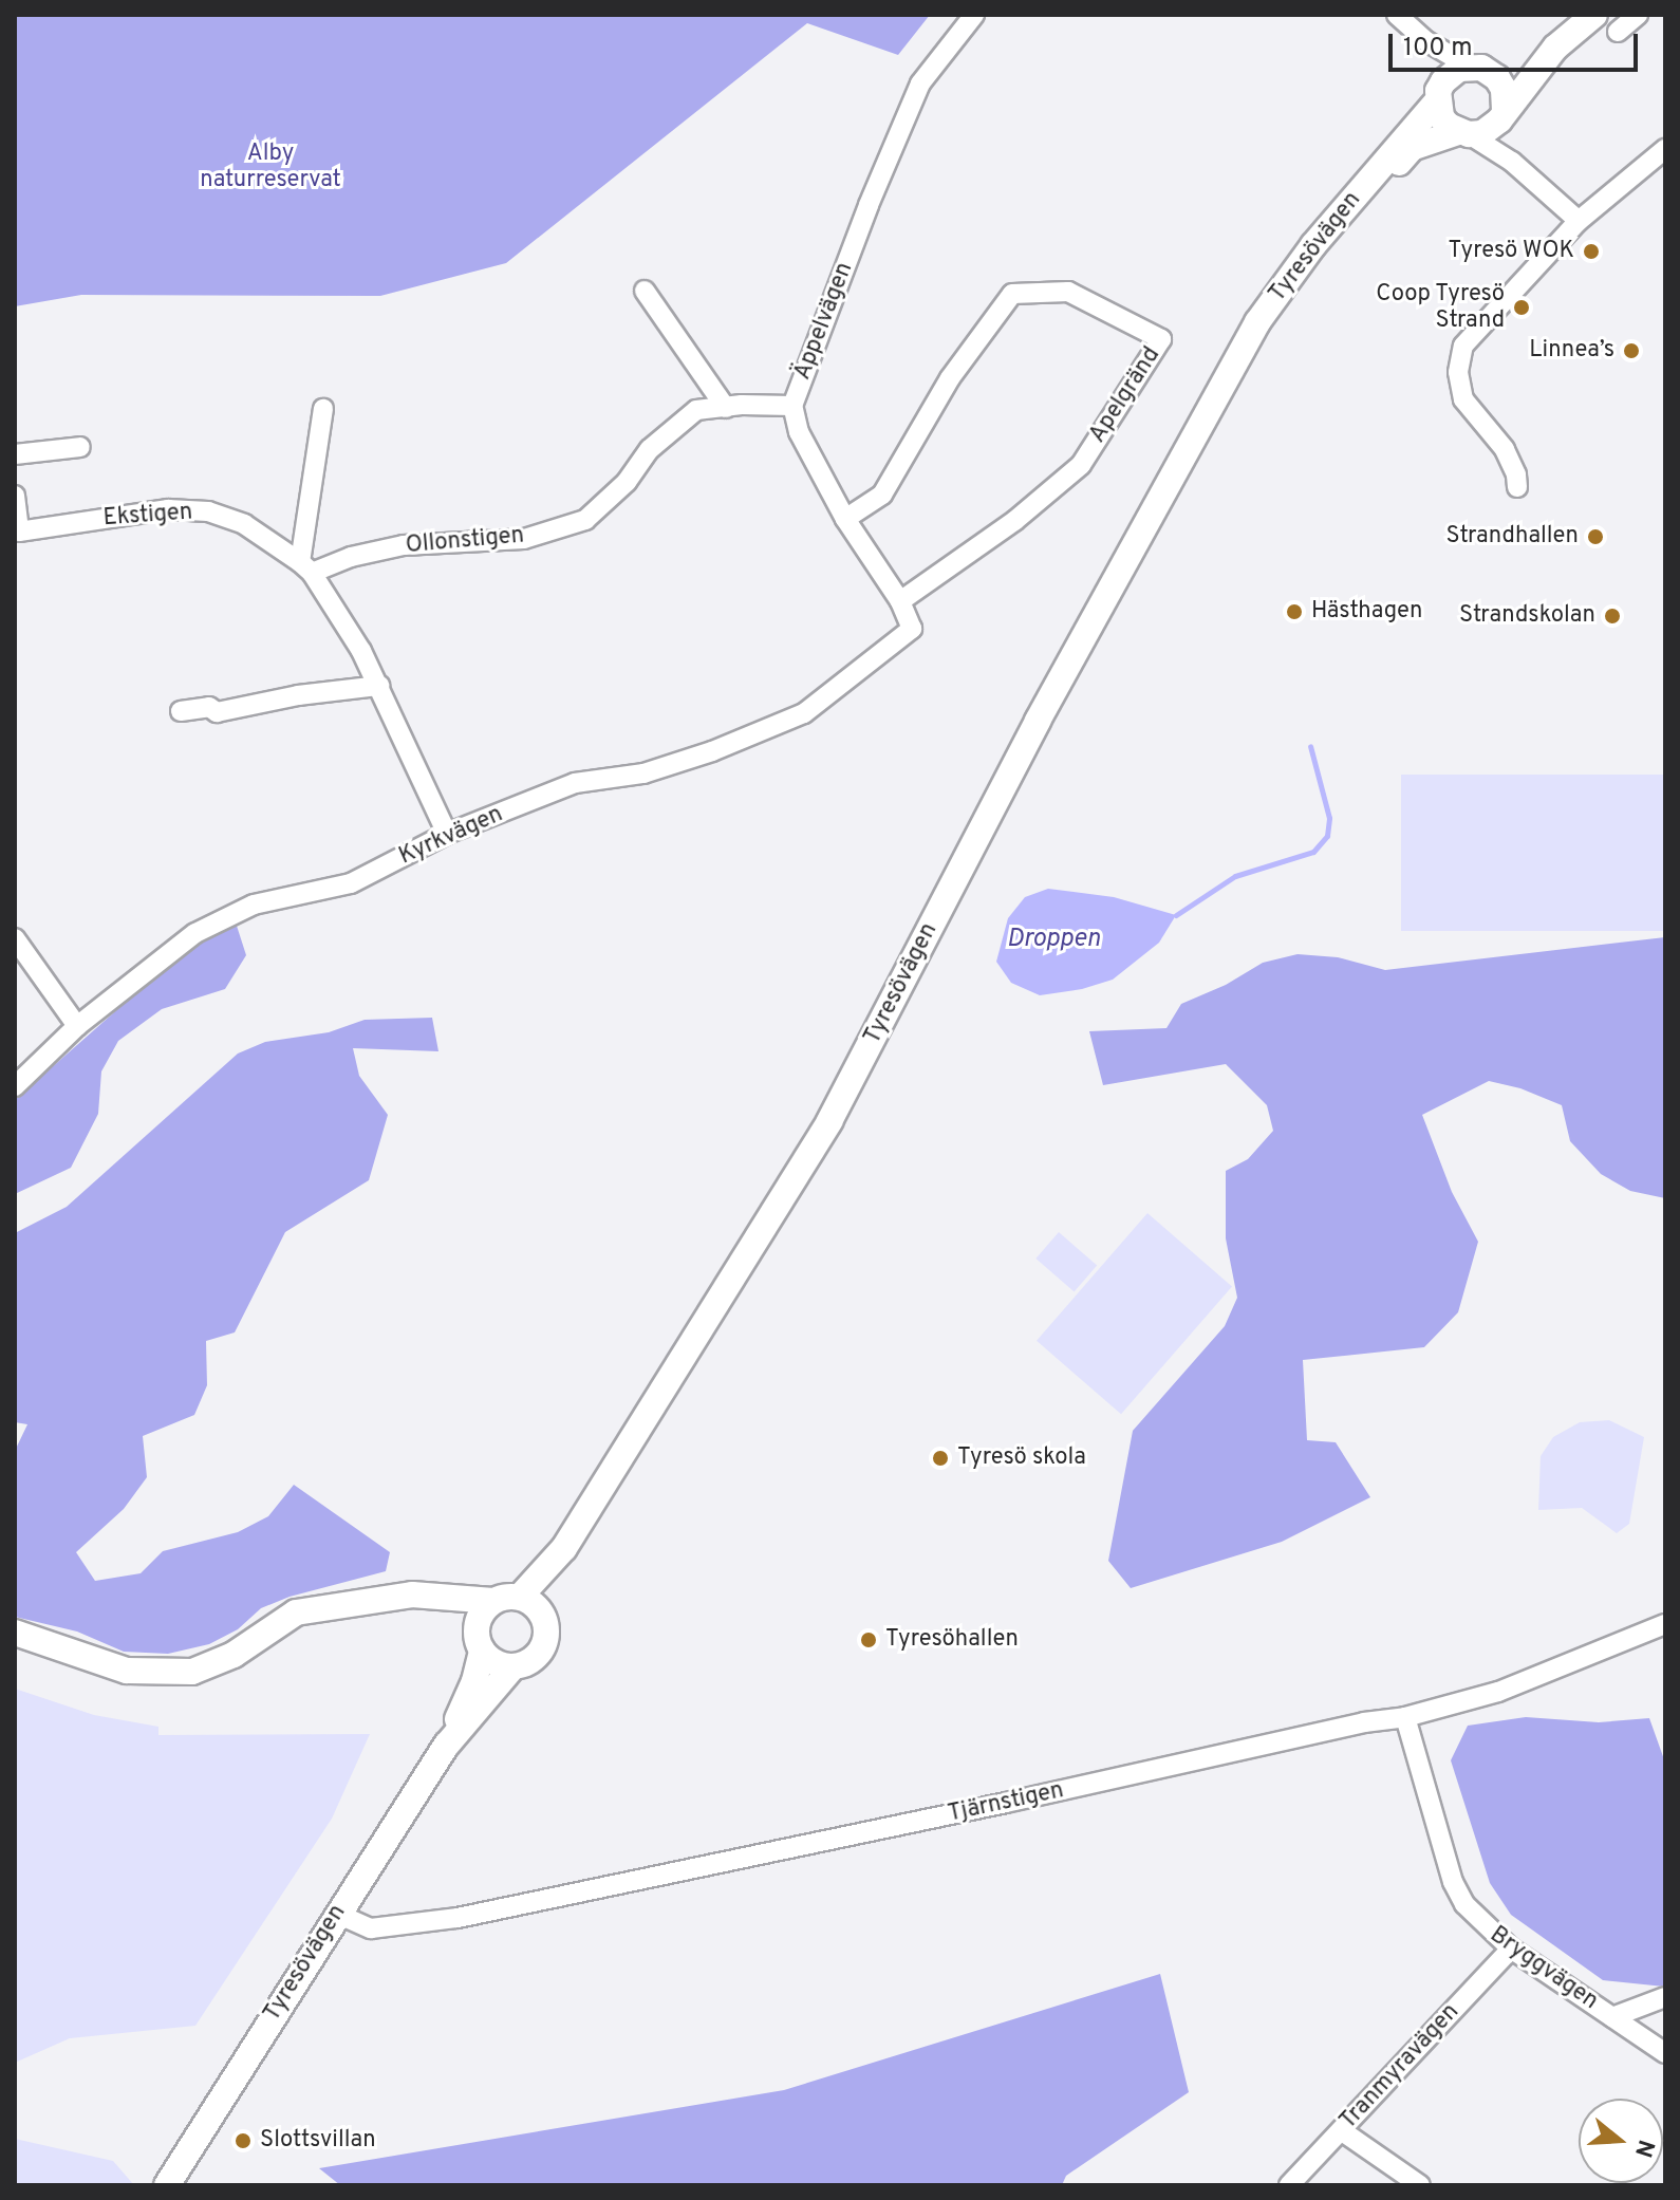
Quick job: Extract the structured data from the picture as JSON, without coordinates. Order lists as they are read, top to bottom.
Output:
{
  "streets": {
    "main road": ["Tyresövägen"],
    "street": [
      "Äppelvägen",
      "Apelgränd",
      "Ekstigen",
      "Ollonstigen",
      "Kyrkvägen",
      "Tjärnstigen",
      "Bryggvägen",
      "Tranmyravägen"
    ]
  },
  "crossings": [
    ["Tyresövägen", "Tjärnstigen"],
    ["Äppelvägen", "Apelgränd"],
    ["Äppelvägen", "Ollonstigen"],
    ["Äppelvägen", "Kyrkvägen"],
    ["Ekstigen", "Ollonstigen"],
    ["Ekstigen", "Kyrkvägen"],
    ["Tjärnstigen", "Bryggvägen"],
    ["Bryggvägen", "Tranmyravägen"]
  ],
  "water": ["Droppen"],
  "parks": ["Alby naturreservat"],
  "places": [
    "Tyresö WOK",
    "Coop Tyresö Strand",
    "Linnea’s",
    "Strandhallen",
    "Hästhagen",
    "Strandskolan",
    "Tyresö skola",
    "Tyresöhallen",
    "Slottsvillan"
  ],
  "scale_bar": "100 m",
  "north": "right"
}
